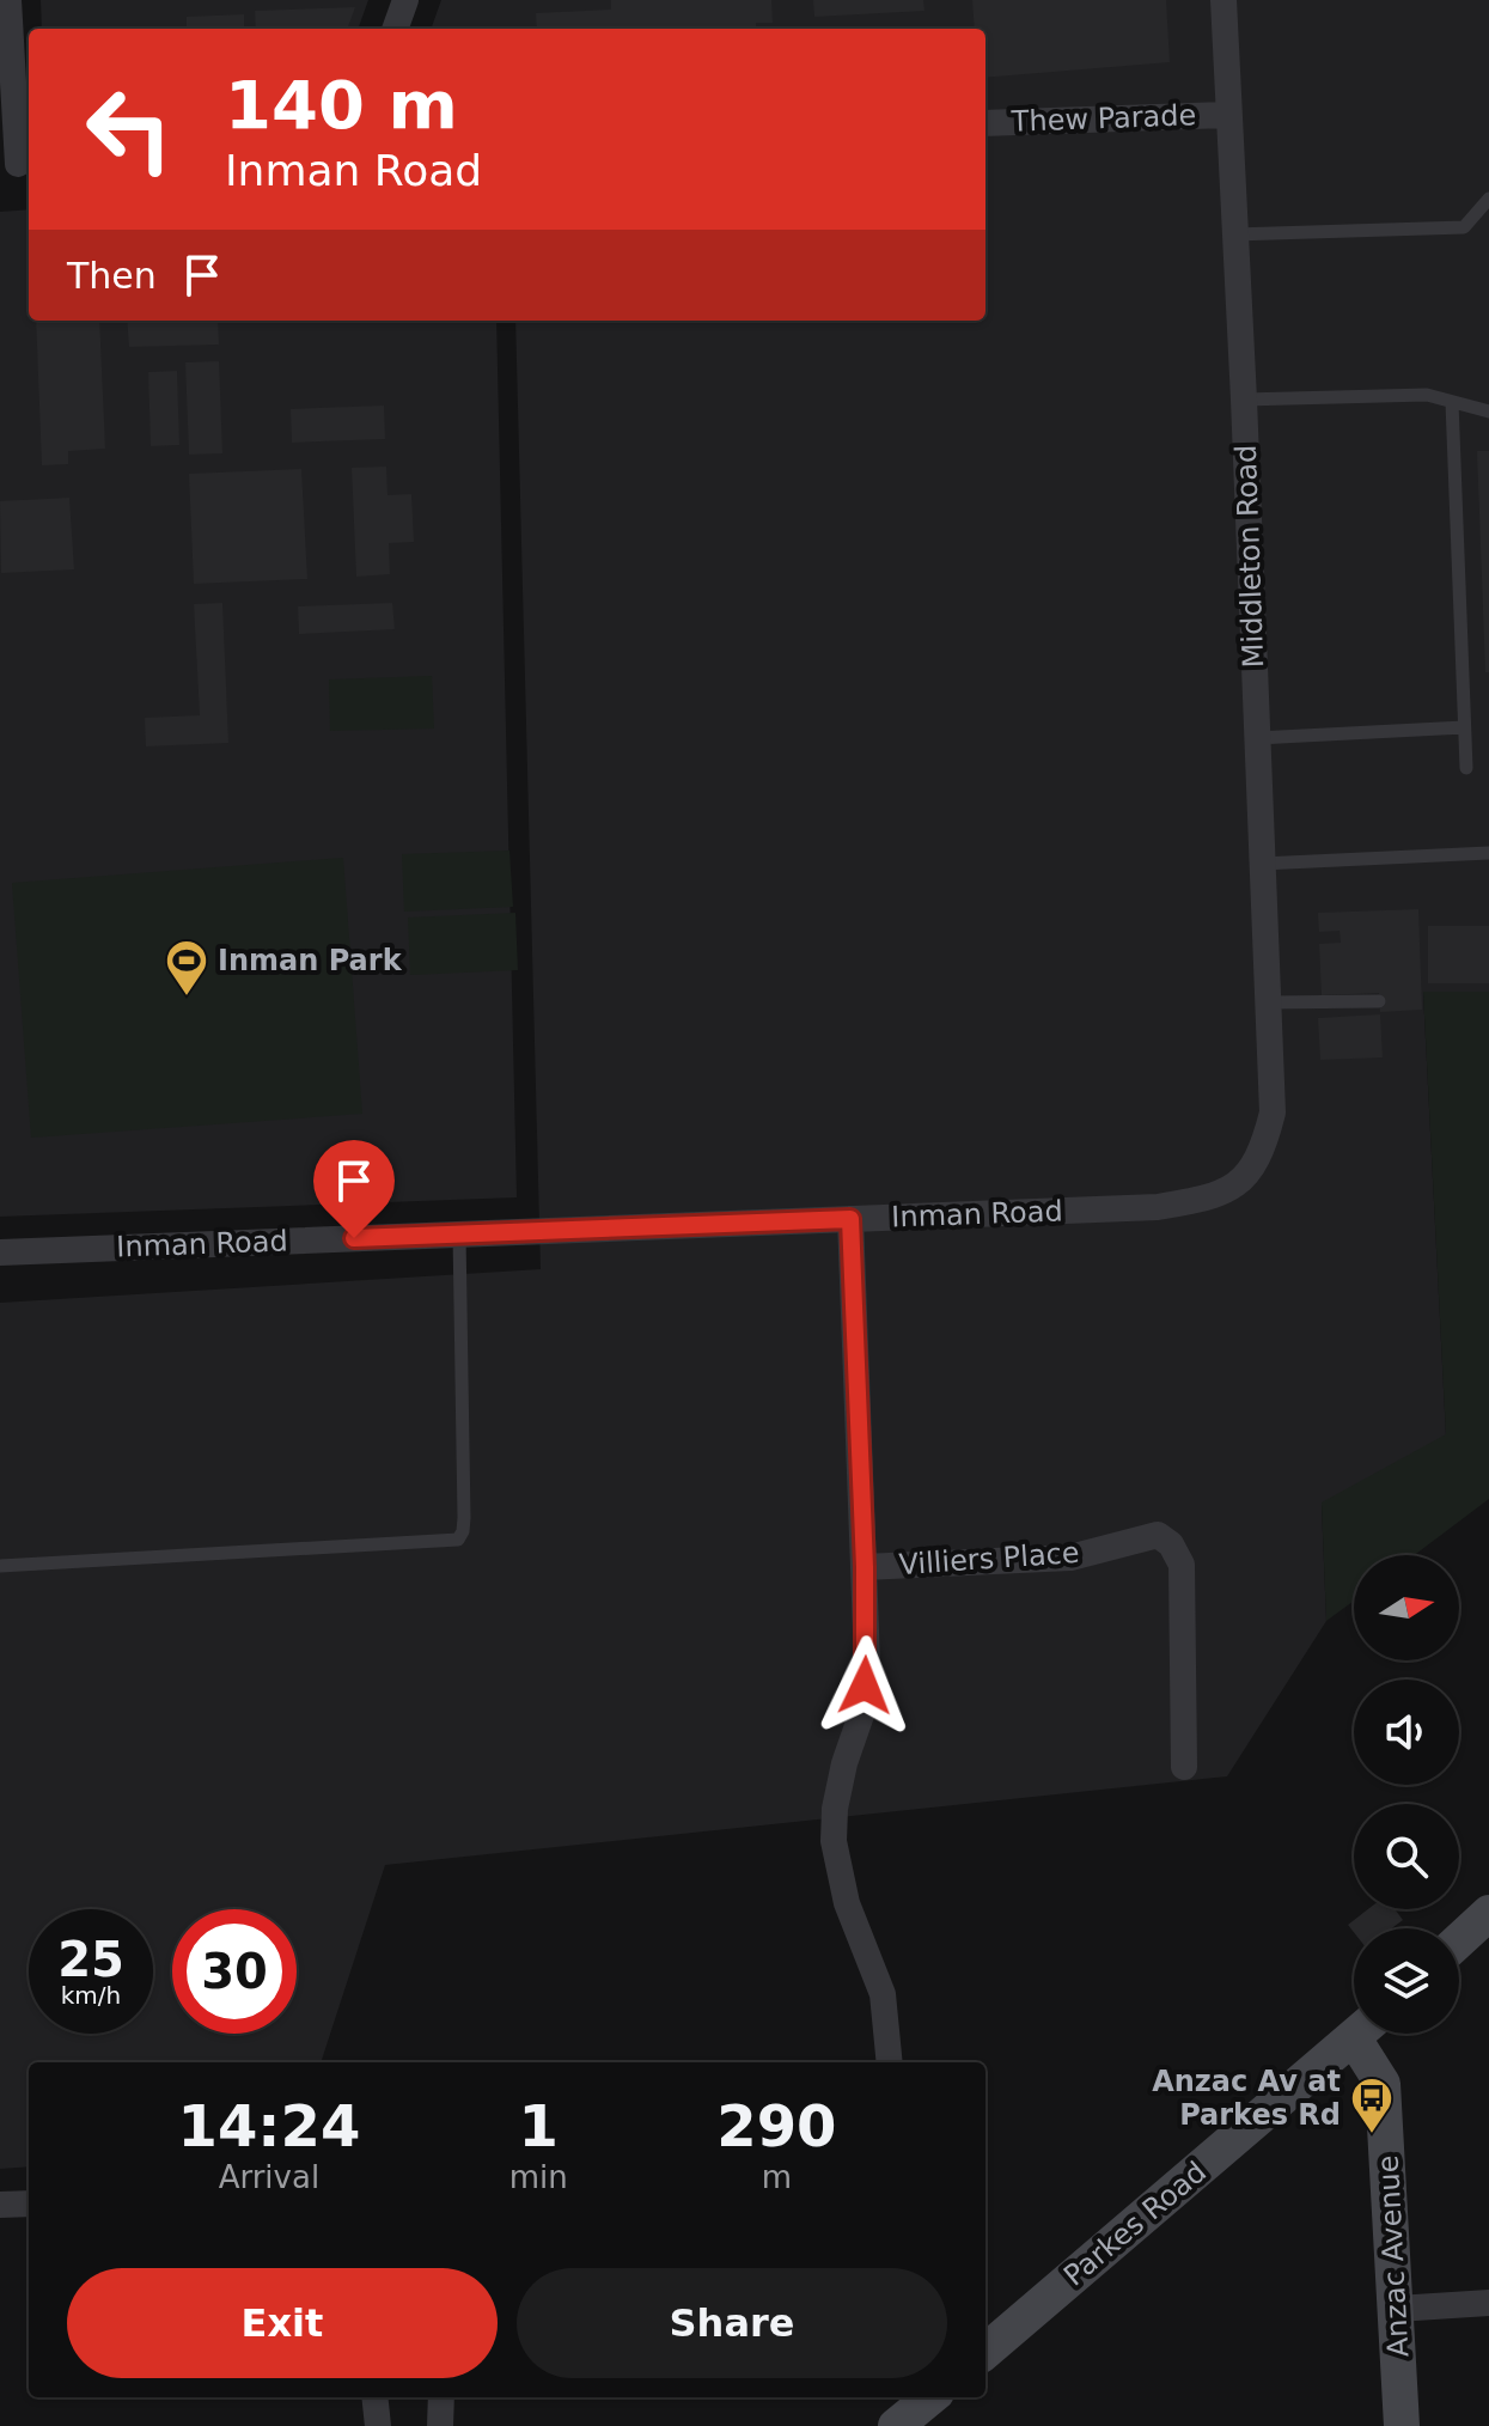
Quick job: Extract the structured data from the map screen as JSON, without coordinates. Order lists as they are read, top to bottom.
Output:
{
  "streets": {
    "street": [
      "Thew Parade",
      "Middleton Road",
      "Inman Road",
      "Villiers Place",
      "Parkes Road",
      "Anzac Avenue"
    ]
  },
  "crossings": [
    ["Thew Parade", "Middleton Road"],
    ["Middleton Road", "Inman Road"]
  ],
  "places": {
    "sports": ["Inman Park"],
    "bus stop": ["Anzac Av at Parkes Rd"]
  },
  "north": "right",
  "page": {
    "turn": ["140 m", "Inman Road"],
    "then": "Then",
    "speed": "25 km/h",
    "limit": "30",
    "eta": [
      "14:24",
      "Arrival",
      "1",
      "min",
      "290",
      "m"
    ],
    "buttons": ["Exit", "Share"]
  }
}
